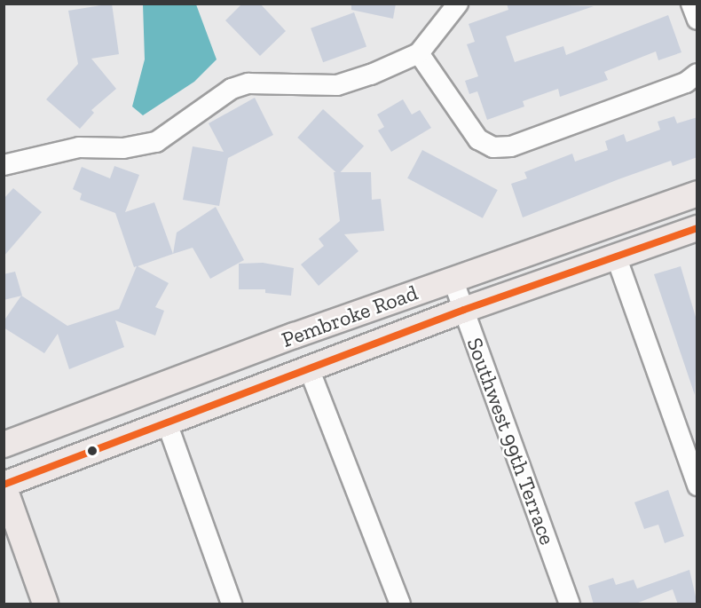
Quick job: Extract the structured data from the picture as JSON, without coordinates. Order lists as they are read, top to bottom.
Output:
{
  "streets": {
    "main road": ["Pembroke Road"],
    "street": ["Southwest 99th Terrace"]
  },
  "crossings": [
    ["Pembroke Road", "Southwest 99th Terrace"]
  ]
}
